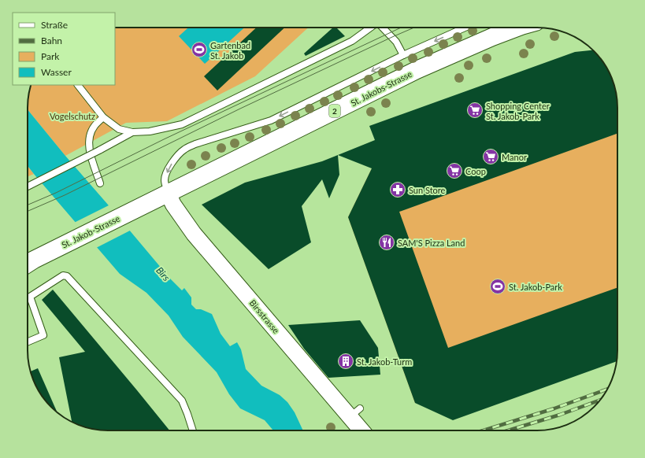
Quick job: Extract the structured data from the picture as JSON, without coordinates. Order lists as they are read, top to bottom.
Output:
{
  "streets": {
    "main road": ["St. Jakobs-Strasse", "2", "St. Jakob-Strasse"],
    "street": ["Birsstrasse"]
  },
  "crossings": [
    ["St. Jakobs-Strasse", "St. Jakob-Strasse"],
    ["St. Jakobs-Strasse", "Birsstrasse"]
  ],
  "water": ["Birs"],
  "parks": ["Vogelschutz"],
  "places": {
    "sports": ["Gartenbad St. Jakob", "St. Jakob-Park"],
    "supermarket": ["Shopping Center St. Jakob-Park", "Manor", "Coop"],
    "pharmacy": ["Sun Store"],
    "restaurant": ["SAM'S Pizza Land"],
    "building": ["St. Jakob-Turm"]
  },
  "legend": [
    "Straße",
    "Bahn",
    "Park",
    "Wasser"
  ]
}
